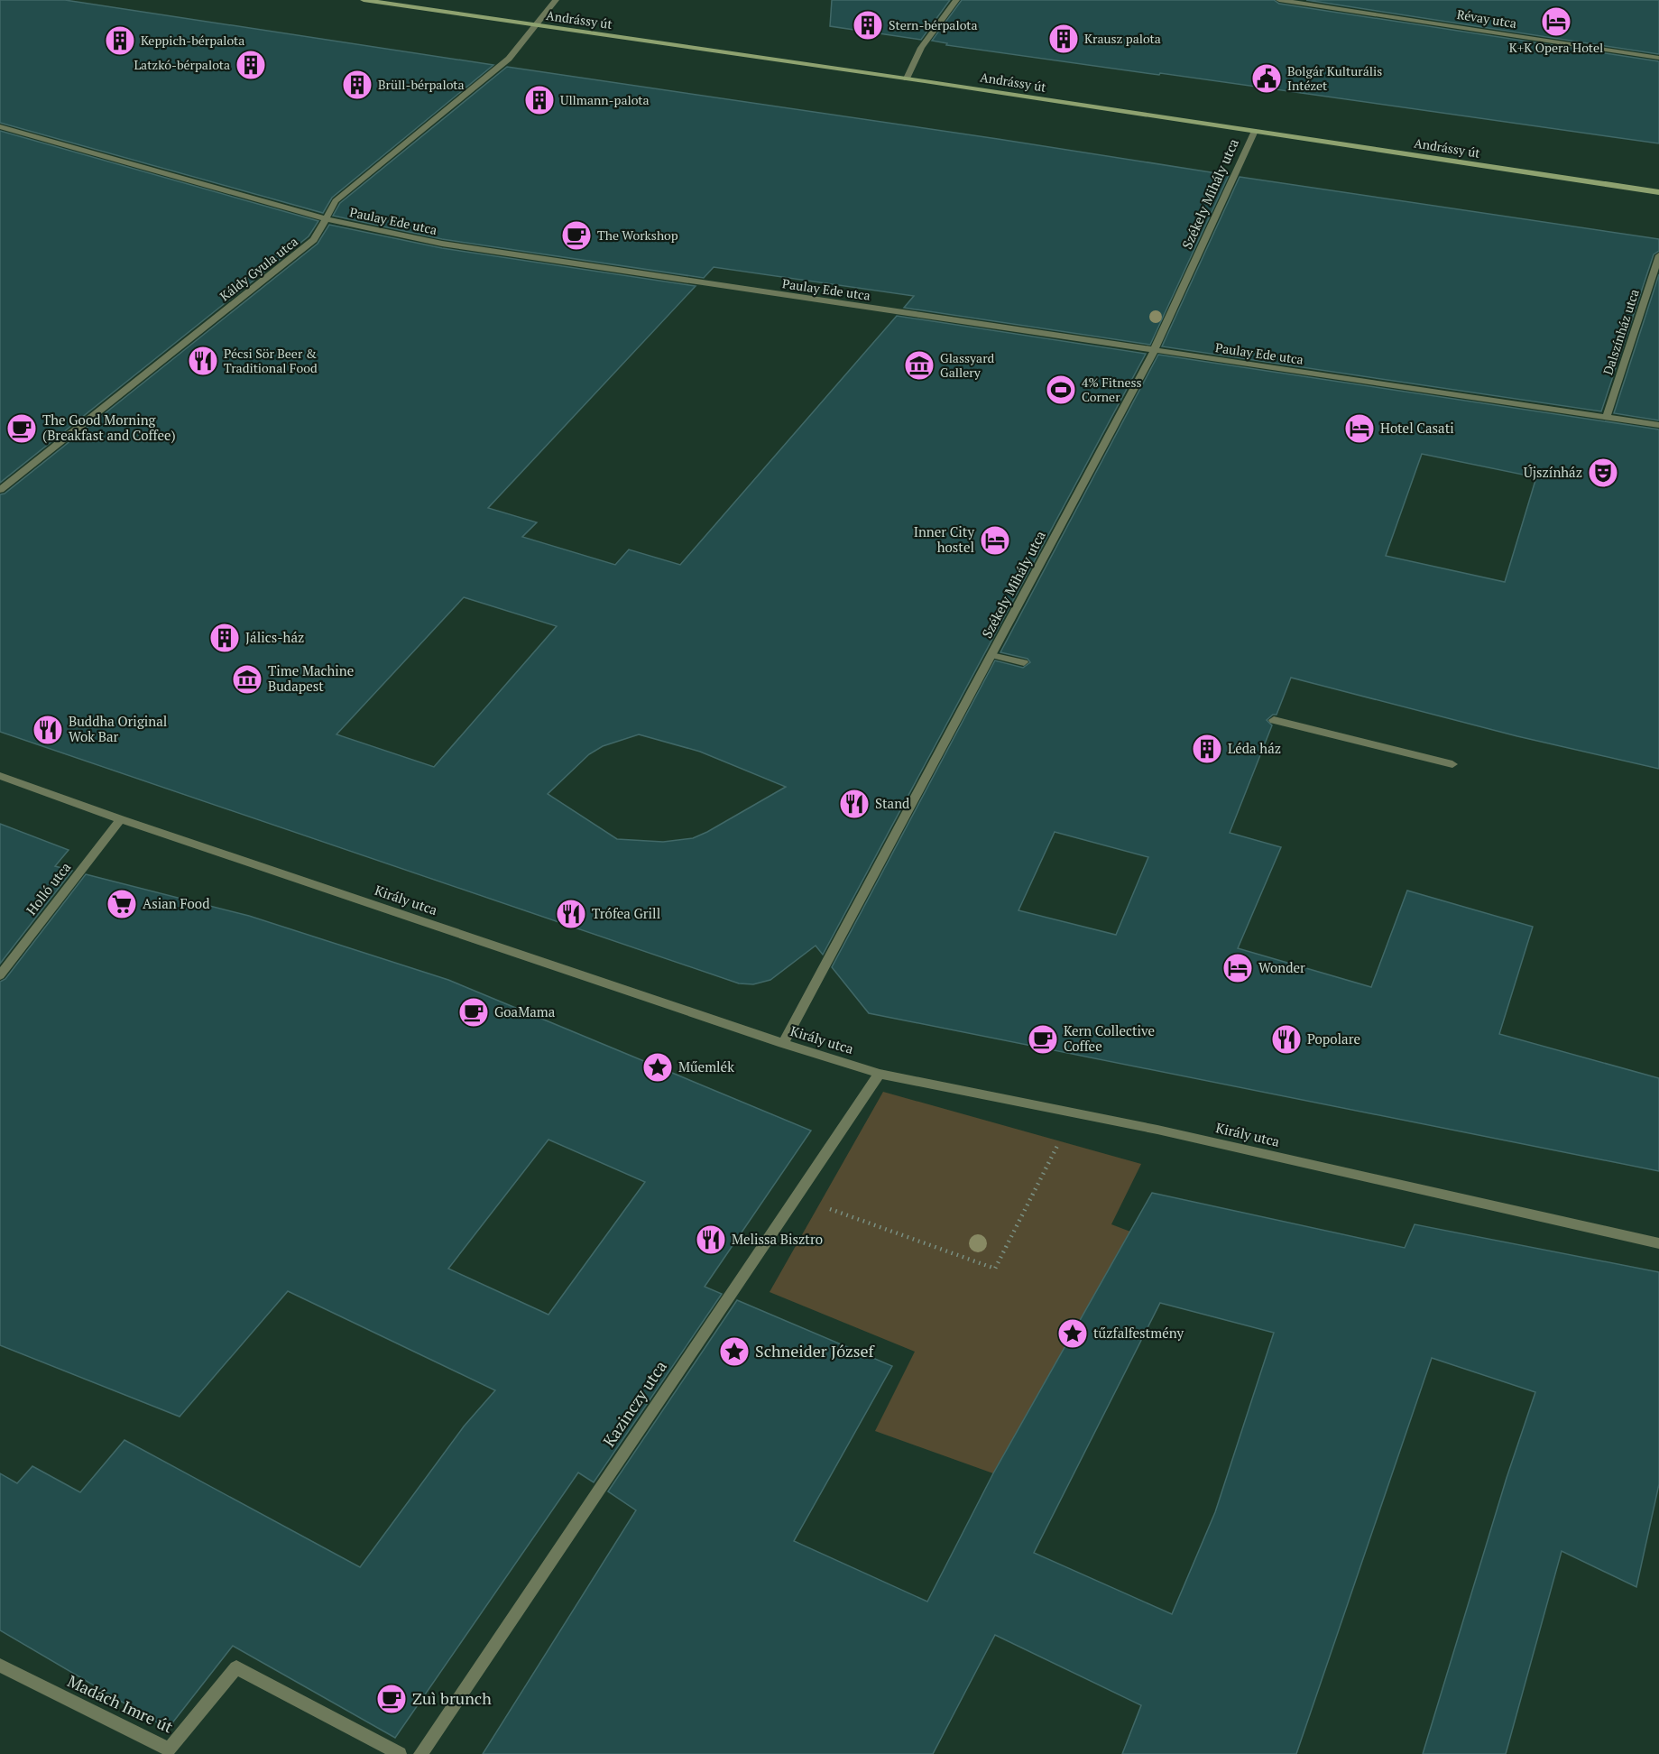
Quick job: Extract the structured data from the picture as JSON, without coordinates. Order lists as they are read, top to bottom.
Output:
{
  "streets": {
    "main road": ["Andrássy út"],
    "street": [
      "Révay utca",
      "Székely Mihály utca",
      "Paulay Ede utca",
      "Káldy Gyula utca",
      "Dalszínház utca",
      "Holló utca",
      "Király utca",
      "Kazinczy utca",
      "Madách Imre út"
    ]
  },
  "crossings": [
    ["Andrássy út", "Székely Mihály utca"],
    ["Andrássy út", "Káldy Gyula utca"],
    ["Székely Mihály utca", "Paulay Ede utca"],
    ["Székely Mihály utca", "Király utca"],
    ["Paulay Ede utca", "Káldy Gyula utca"],
    ["Paulay Ede utca", "Dalszínház utca"],
    ["Holló utca", "Király utca"],
    ["Király utca", "Kazinczy utca"]
  ],
  "places": {
    "hotel": [
      "K+K Opera Hotel",
      "Hotel Casati",
      "Inner City hostel",
      "Wonder"
    ],
    "building": [
      "Stern-bérpalota",
      "Krausz palota",
      "Keppich-bérpalota",
      "Latzkó-bérpalota",
      "Brüll-bérpalota",
      "Ullmann-palota",
      "Jálics-ház",
      "Léda ház"
    ],
    "public building": ["Bolgár Kulturális Intézet"],
    "cafe": [
      "The Workshop",
      "The Good Morning (Breakfast and Coffee)",
      "GoaMama",
      "Kern Collective Coffee",
      "Zuì brunch"
    ],
    "restaurant": [
      "Pécsi Sör Beer & Traditional Food",
      "Buddha Original Wok Bar",
      "Stand",
      "Trófea Grill",
      "Popolare",
      "Melissa Bisztro"
    ],
    "museum": ["Glassyard Gallery", "Time Machine Budapest"],
    "sports": ["4% Fitness Corner"],
    "theatre": ["Újszínház"],
    "supermarket": ["Asian Food"],
    "place": ["Műemlék", "tűzfalfestmény", "Schneider József"]
  }
}
